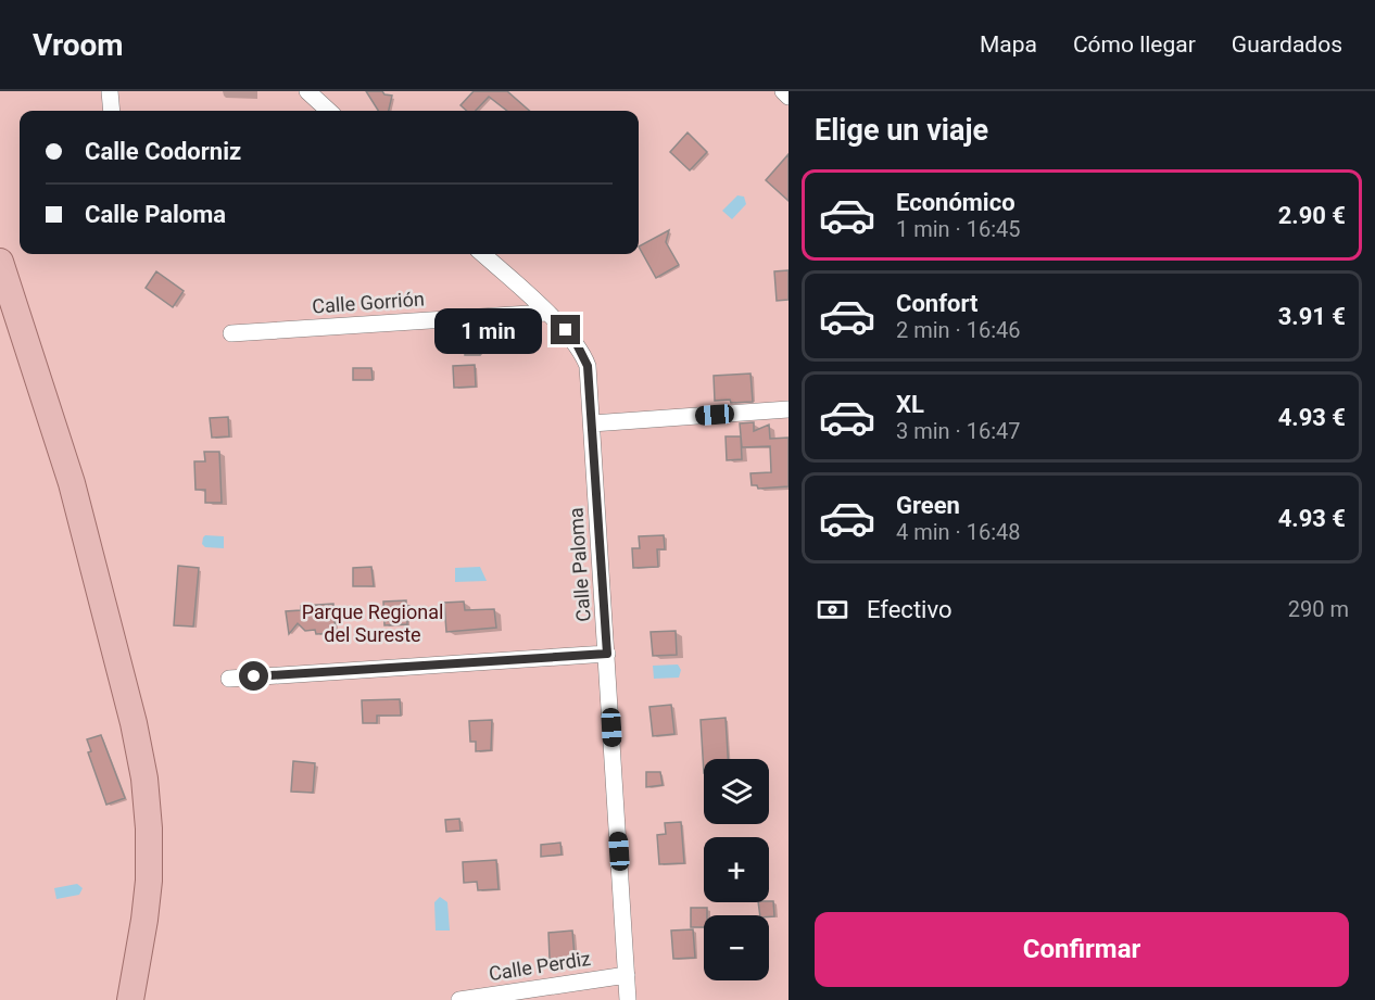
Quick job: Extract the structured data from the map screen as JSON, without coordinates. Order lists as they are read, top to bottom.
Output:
{
  "streets": {
    "street": ["Calle Gorrión", "Calle Paloma", "Calle Perdiz"]
  },
  "crossings": [
    ["Calle Gorrión", "Calle Paloma"],
    ["Calle Paloma", "Calle Perdiz"]
  ],
  "parks": ["Parque Regional del Sureste"],
  "page": {
    "header": "Vroom",
    "nav": ["Mapa", "Cómo llegar", "Guardados"],
    "heading": "Elige un viaje",
    "banner": ["Calle Codorniz", "Calle Paloma"],
    "list": [
      {
        "name": "Económico",
        "note": "1 min · 16:45",
        "value": "2.90 €"
      },
      {
        "name": "Confort",
        "note": "2 min · 16:46",
        "value": "3.91 €"
      },
      {
        "name": "XL",
        "note": "3 min · 16:47",
        "value": "4.93 €"
      },
      {
        "name": "Green",
        "note": "4 min · 16:48",
        "value": "4.93 €"
      }
    ],
    "bubble": "1 min",
    "pay": ["Efectivo", "290 m"],
    "map_buttons": ["+", "−"],
    "buttons": "Confirmar"
  }
}
